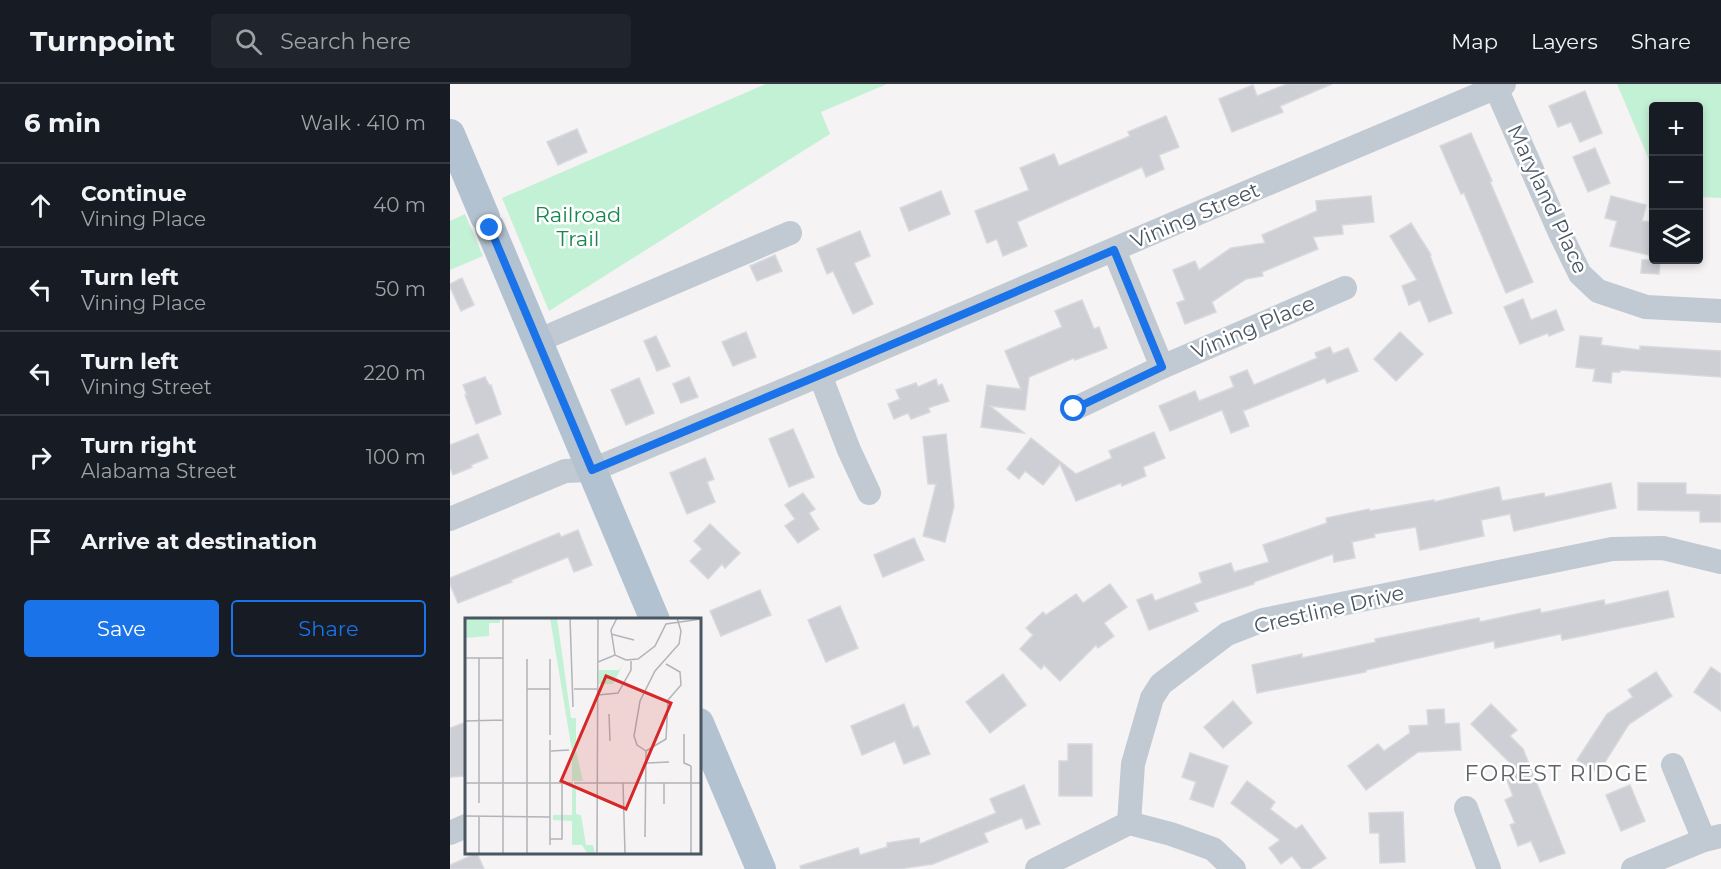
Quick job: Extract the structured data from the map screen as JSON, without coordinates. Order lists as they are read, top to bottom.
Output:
{
  "streets": {
    "street": [
      "Maryland Place",
      "Vining Street",
      "Vining Place",
      "Crestline Drive"
    ]
  },
  "crossings": [
    ["Maryland Place", "Vining Street"]
  ],
  "districts": ["FOREST RIDGE"],
  "parks": ["Railroad Trail"],
  "page": {
    "header": "Turnpoint",
    "search": "Search here",
    "nav": ["Map", "Layers", "Share"],
    "heading": ["6 min", "Walk · 410 m"],
    "map_buttons": ["+", "−"],
    "list": [
      ["Continue", "Vining Place", "40 m"],
      ["Turn left", "Vining Place", "50 m"],
      ["Turn left", "Vining Street", "220 m"],
      ["Turn right", "Alabama Street", "100 m"],
      "Arrive at destination"
    ],
    "buttons": ["Save", "Share"]
  }
}
